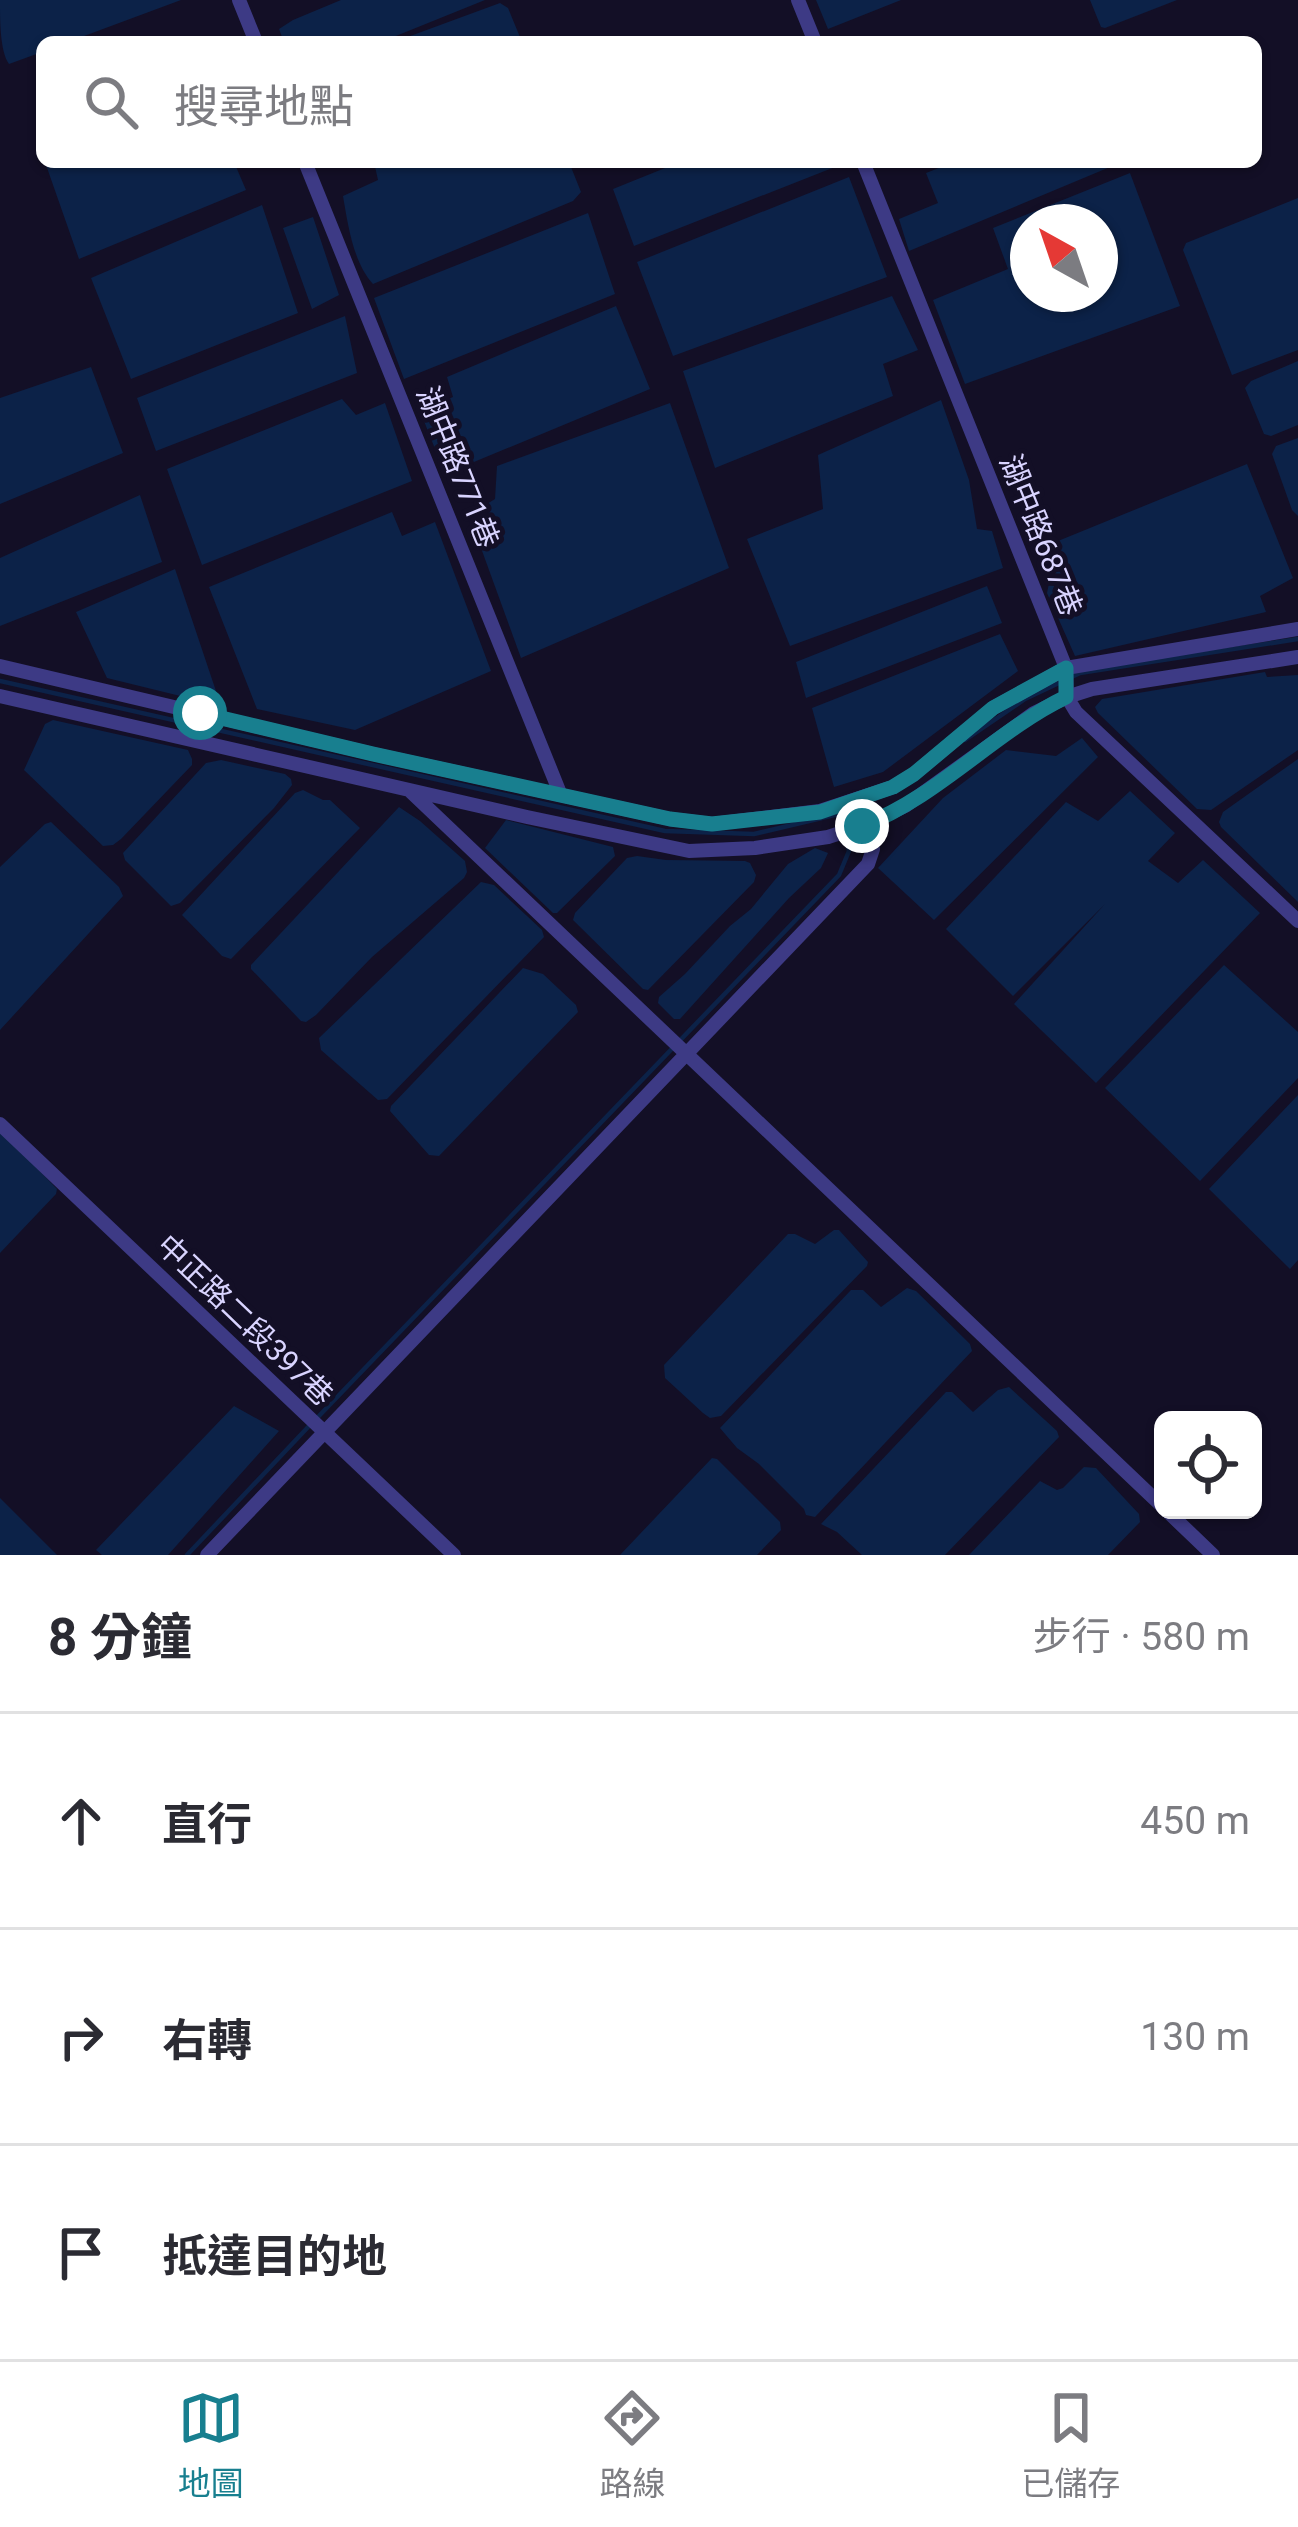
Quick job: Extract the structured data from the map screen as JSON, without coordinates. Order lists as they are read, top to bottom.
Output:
{
  "streets": {
    "street": ["湖中路771巷", "湖中路687巷", "中正路二段397巷"]
  },
  "north": "top left",
  "page": {
    "search": "搜尋地點",
    "heading": ["8 分鐘", "步行 · 580 m"],
    "list": [
      ["直行", "450 m"],
      ["右轉", "130 m"],
      "抵達目的地"
    ],
    "nav": ["地圖", "路線", "已儲存"]
  }
}
